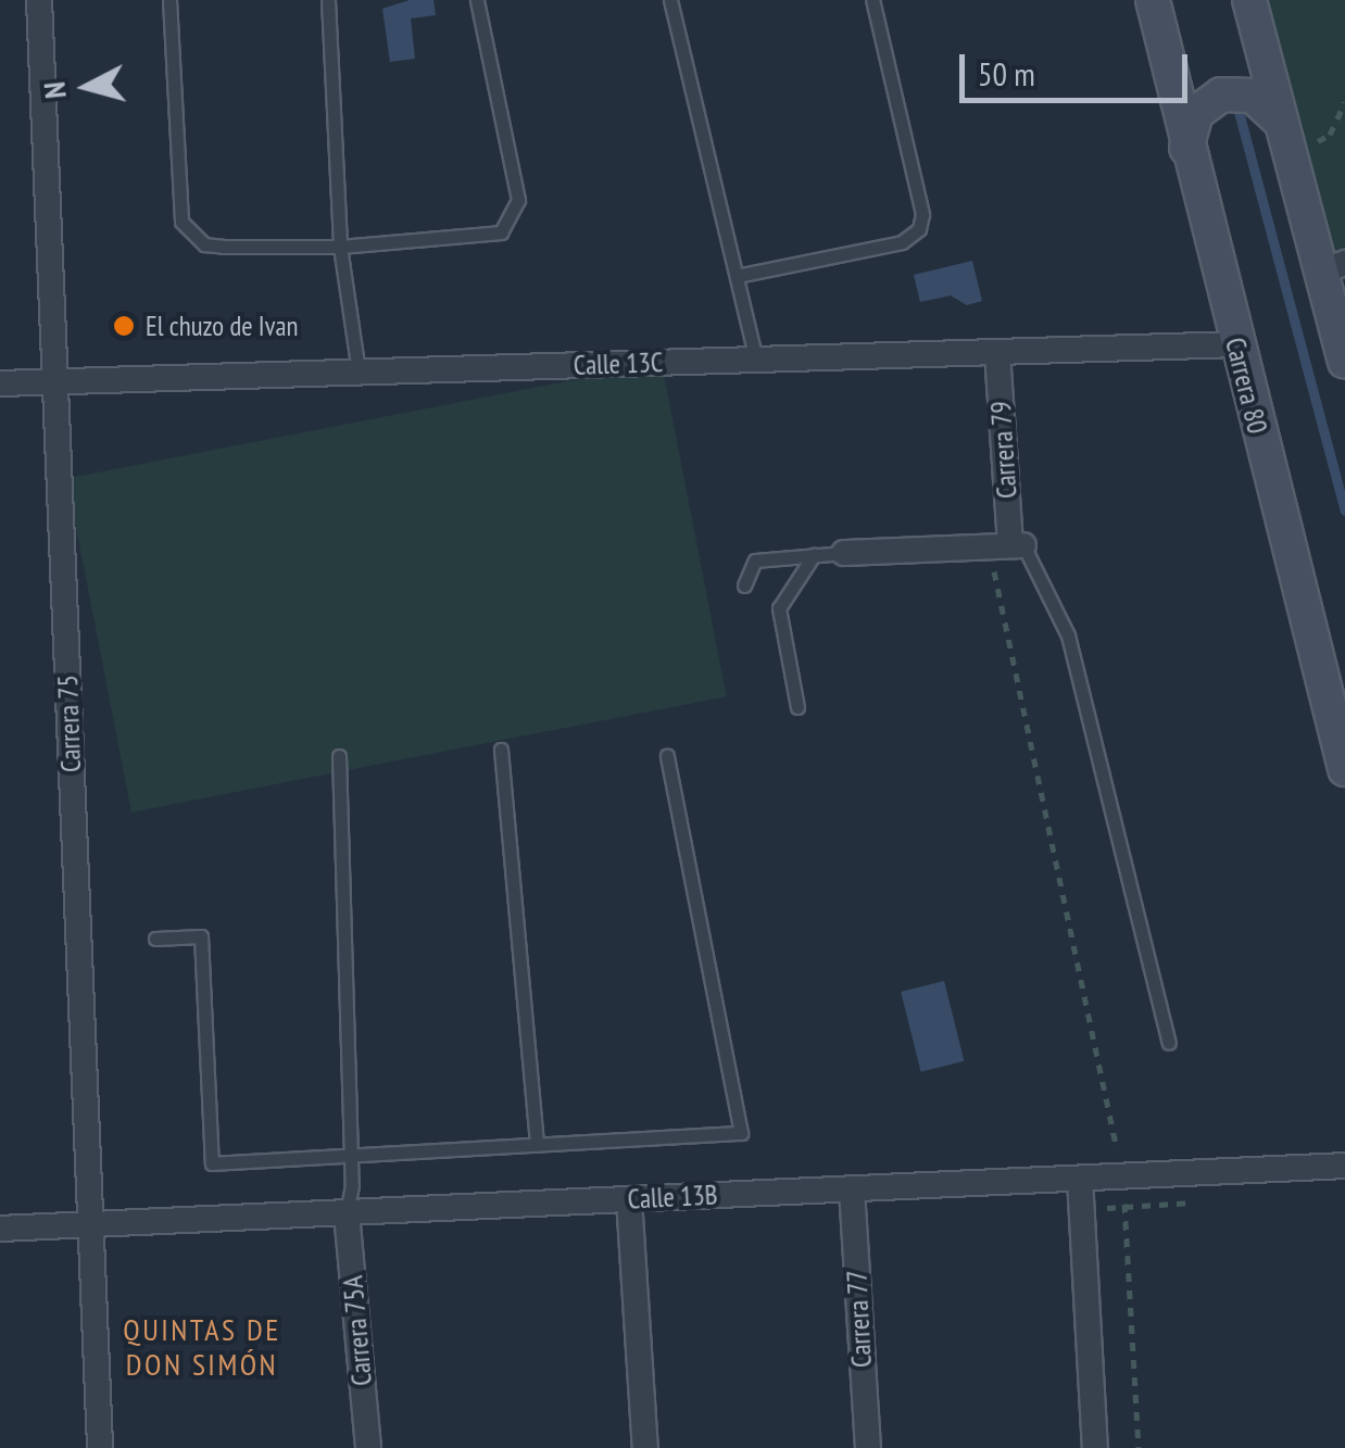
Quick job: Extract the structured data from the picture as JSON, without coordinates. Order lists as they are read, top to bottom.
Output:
{
  "streets": {
    "main road": ["Carrera 80"],
    "street": [
      "Calle 13C",
      "Carrera 79",
      "Carrera 75",
      "Calle 13B",
      "Carrera 77",
      "Carrera 75A"
    ]
  },
  "crossings": [
    ["Calle 13C", "Carrera 80"],
    ["Calle 13C", "Carrera 79"],
    ["Calle 13C", "Carrera 75"],
    ["Carrera 75", "Calle 13B"],
    ["Calle 13B", "Carrera 77"],
    ["Calle 13B", "Carrera 75A"]
  ],
  "districts": ["QUINTAS DE DON SIMÓN"],
  "places": ["El chuzo de Ivan"],
  "scale_bar": "50 m",
  "north": "left"
}
